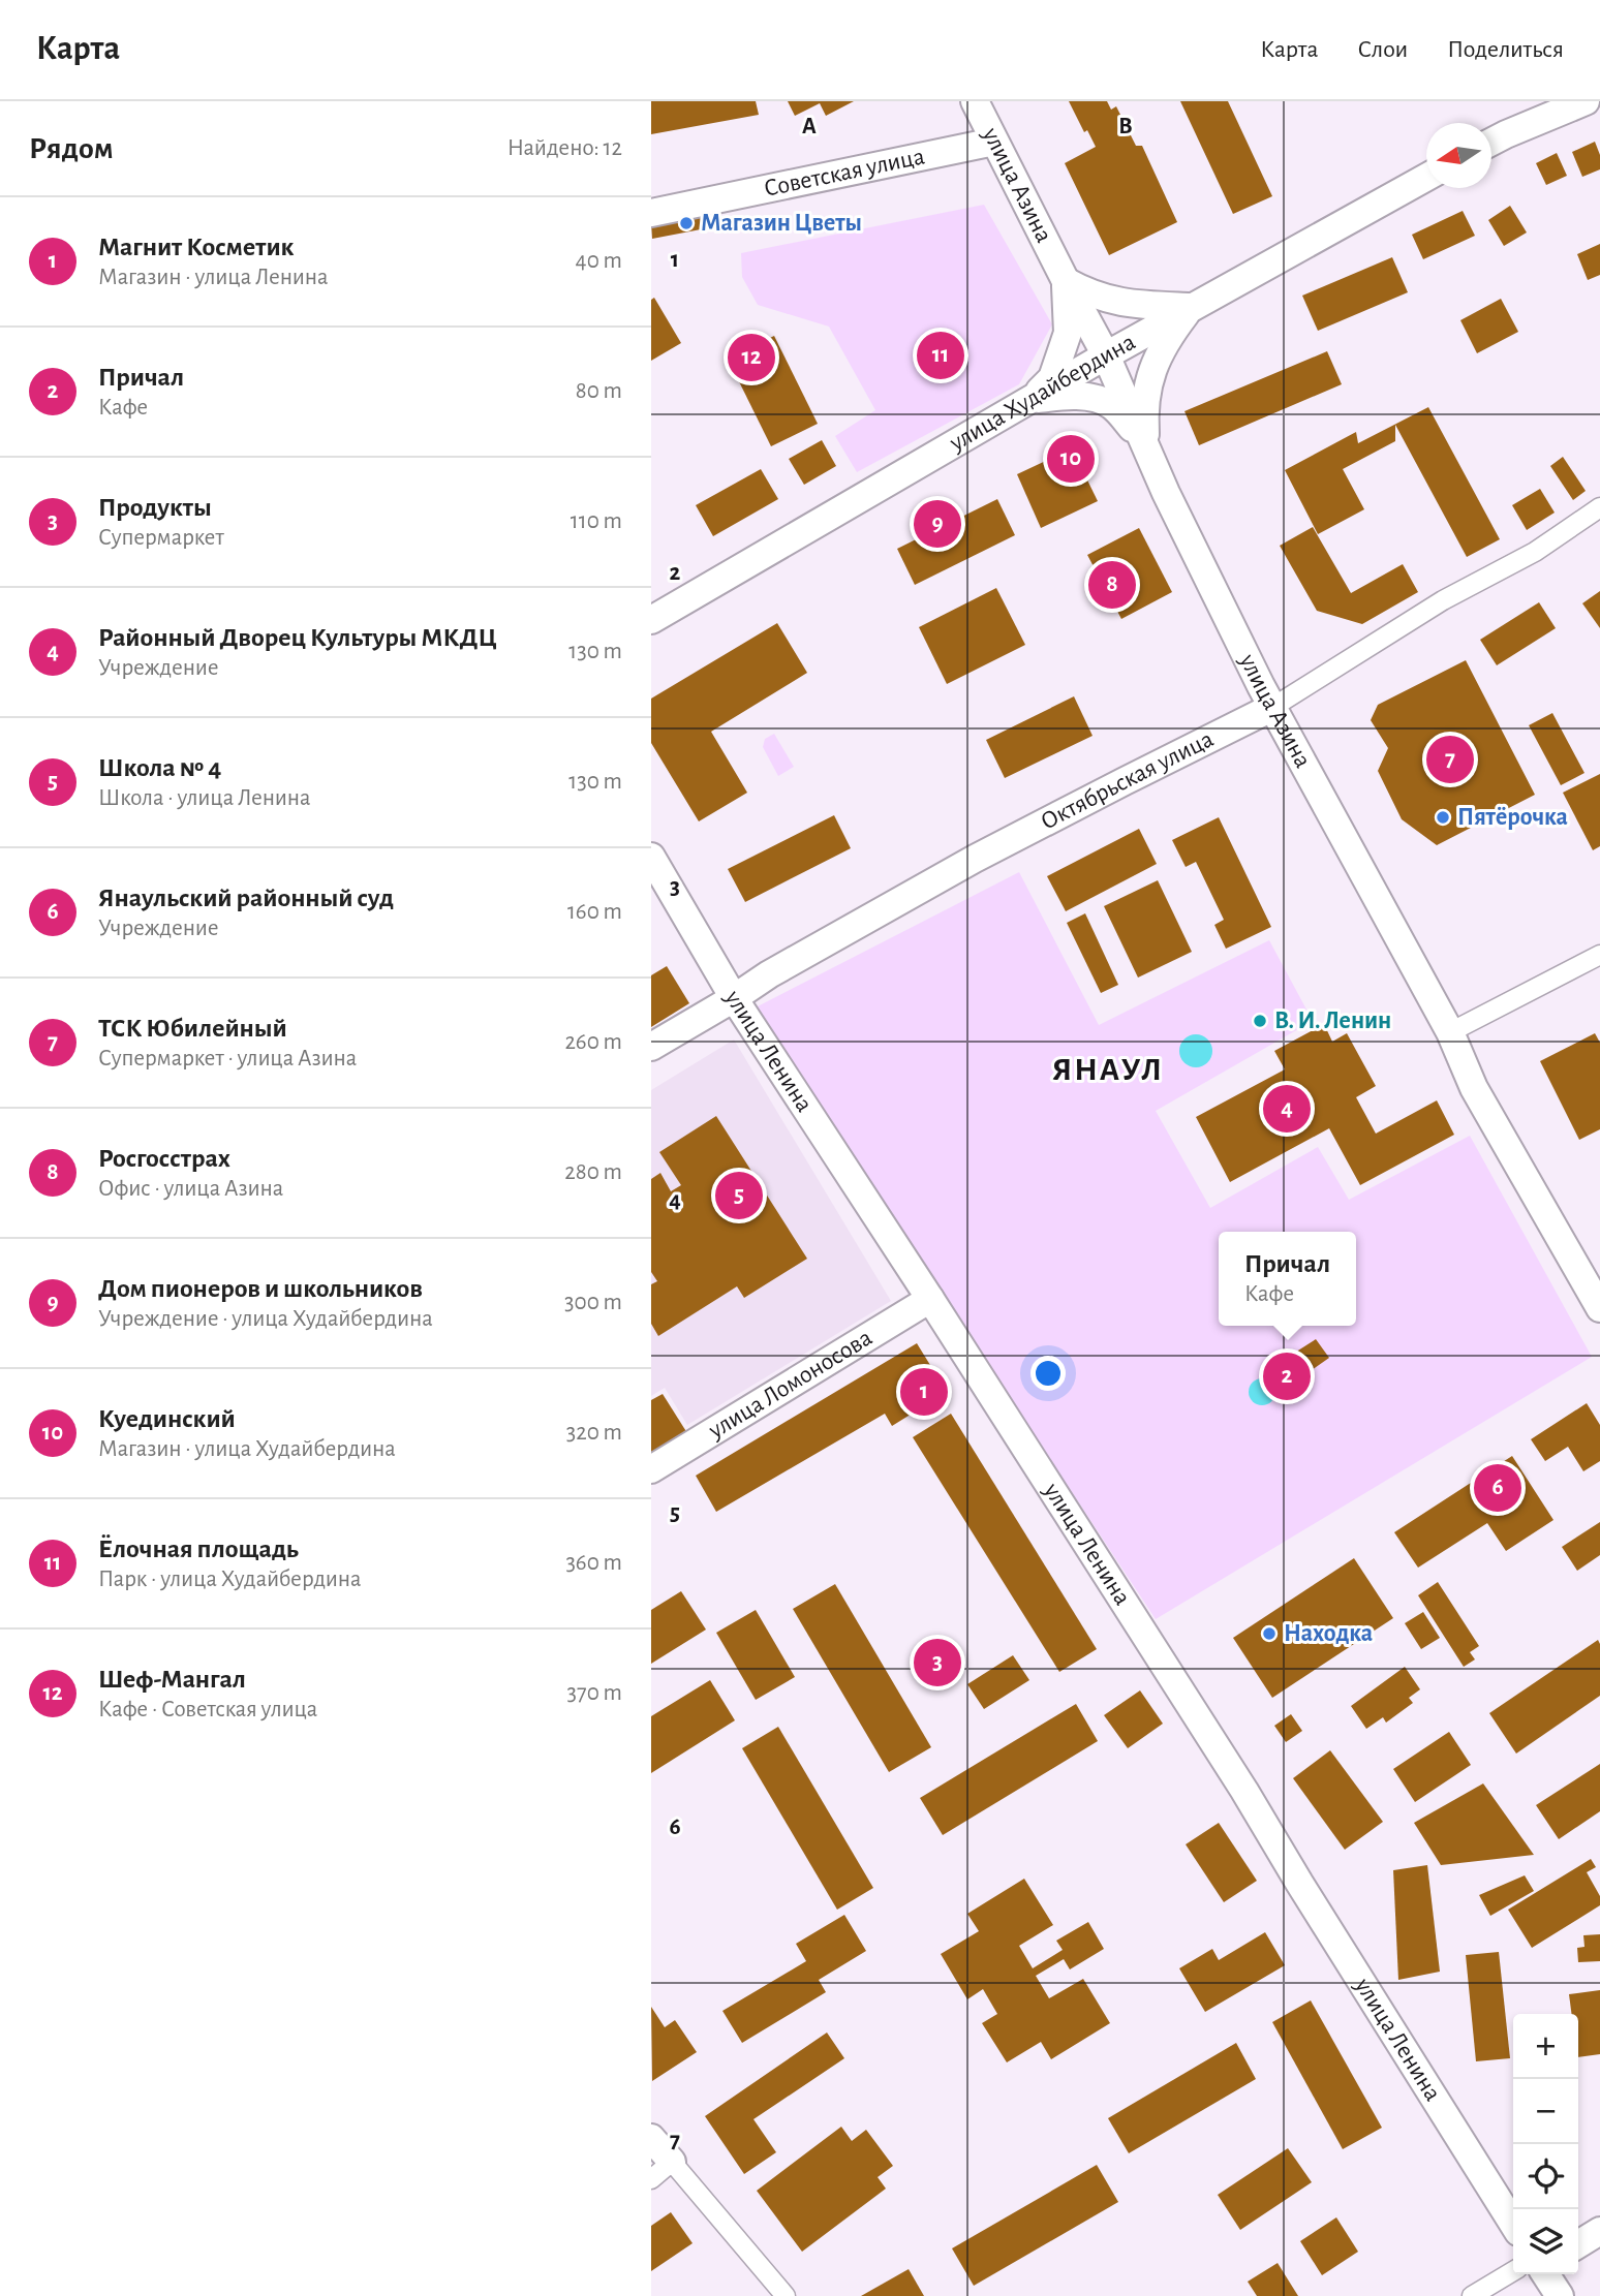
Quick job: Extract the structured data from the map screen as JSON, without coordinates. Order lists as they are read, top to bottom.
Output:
{
  "streets": {
    "street": [
      "Советская улица",
      "улица Азина",
      "улица Худайбердина",
      "Октябрьская улица",
      "улица Ленина",
      "улица Ломоносова"
    ]
  },
  "crossings": [
    ["Советская улица", "улица Азина"],
    ["улица Азина", "улица Худайбердина"],
    ["улица Азина", "Октябрьская улица"],
    ["Октябрьская улица", "улица Ленина"],
    ["улица Ленина", "улица Ломоносова"]
  ],
  "districts": ["ЯНАУЛ"],
  "places": [
    "Магазин Цветы",
    "Пятёрочка",
    "В. И. Ленин",
    "Находка"
  ],
  "north": "left",
  "page": {
    "header": "Карта",
    "nav": ["Карта", "Слои", "Поделиться"],
    "heading": ["Рядом", "Найдено: 12"],
    "list": [
      {
        "mark": "1",
        "name": "Магнит Косметик",
        "note": "Магазин · улица Ленина",
        "value": "40 m"
      },
      {
        "mark": "2",
        "name": "Причал",
        "note": "Кафе",
        "value": "80 m"
      },
      {
        "mark": "3",
        "name": "Продукты",
        "note": "Супермаркет",
        "value": "110 m"
      },
      {
        "mark": "4",
        "name": "Районный Дворец Культуры МКДЦ",
        "note": "Учреждение",
        "value": "130 m"
      },
      {
        "mark": "5",
        "name": "Школа № 4",
        "note": "Школа · улица Ленина",
        "value": "130 m"
      },
      {
        "mark": "6",
        "name": "Янаульский районный суд",
        "note": "Учреждение",
        "value": "160 m"
      },
      {
        "mark": "7",
        "name": "ТСК Юбилейный",
        "note": "Супермаркет · улица Азина",
        "value": "260 m"
      },
      {
        "mark": "8",
        "name": "Росгосстрах",
        "note": "Офис · улица Азина",
        "value": "280 m"
      },
      {
        "mark": "9",
        "name": "Дом пионеров и школьников",
        "note": "Учреждение · улица Худайбердина",
        "value": "300 m"
      },
      {
        "mark": "10",
        "name": "Куединский",
        "note": "Магазин · улица Худайбердина",
        "value": "320 m"
      },
      {
        "mark": "11",
        "name": "Ёлочная площадь",
        "note": "Парк · улица Худайбердина",
        "value": "360 m"
      },
      {
        "mark": "12",
        "name": "Шеф-Мангал",
        "note": "Кафе · Советская улица",
        "value": "370 m"
      }
    ],
    "pins": [
      "11",
      "12",
      "10",
      "9",
      "8",
      "7",
      "4",
      "5",
      "2",
      "1",
      "6",
      "3"
    ],
    "popup": ["Причал", "Кафе"],
    "map_buttons": ["+", "−"]
  },
  "grid": {
    "columns": ["A", "B"],
    "rows": [
      "1",
      "2",
      "3",
      "4",
      "5",
      "6",
      "7"
    ]
  }
}
